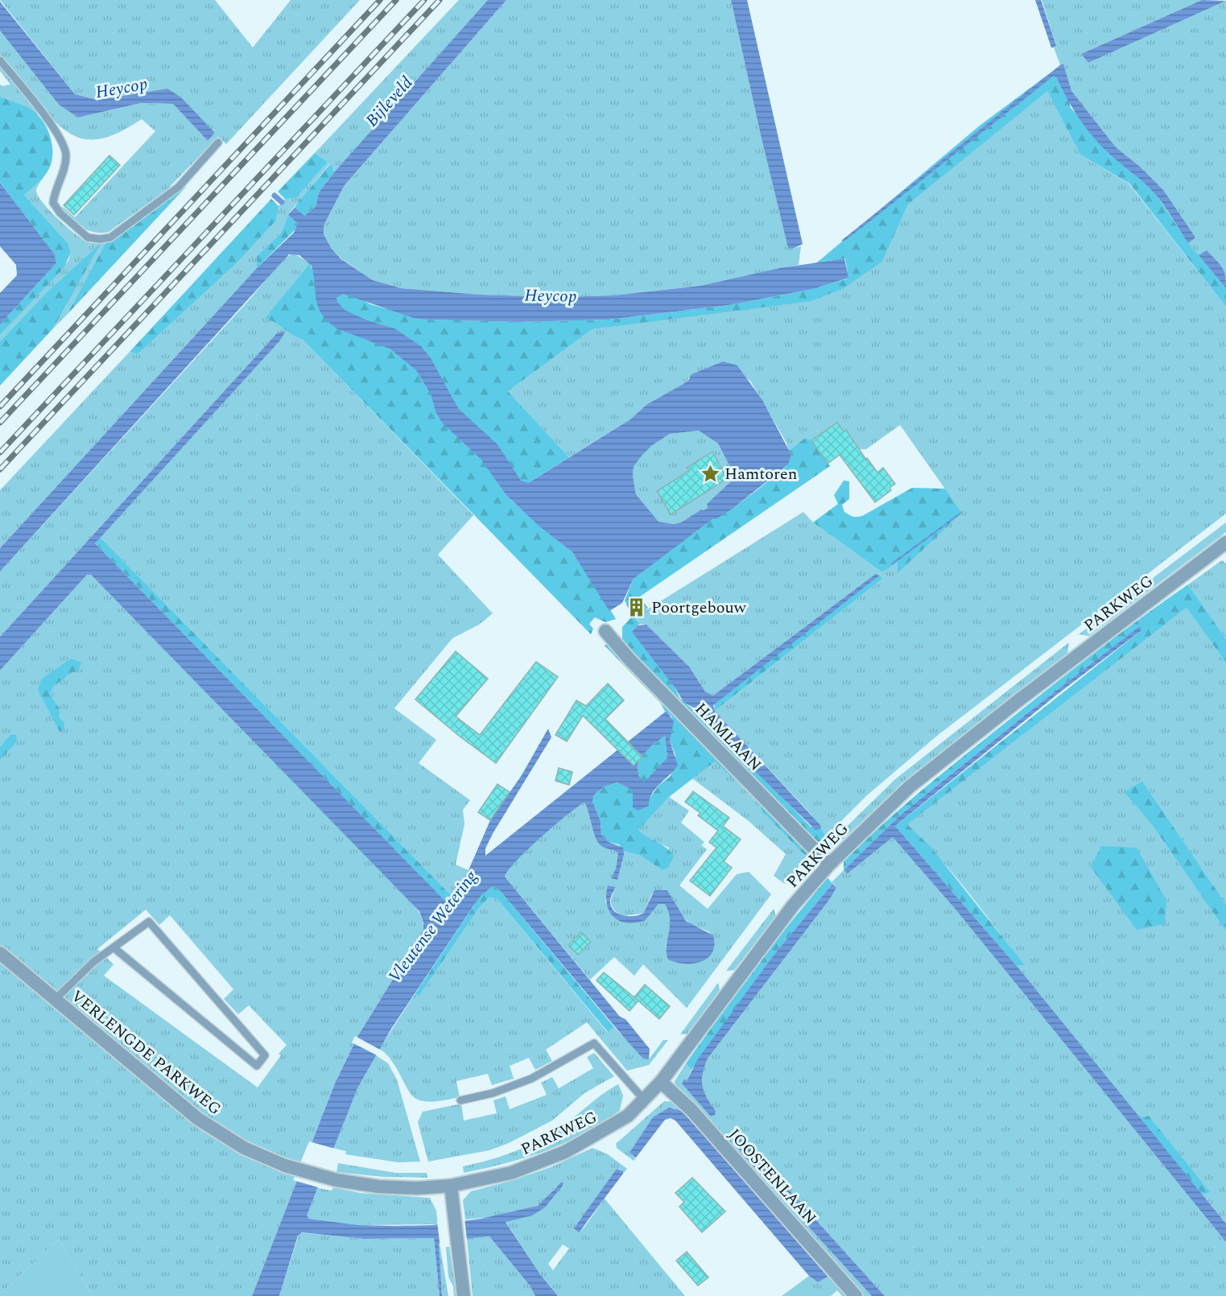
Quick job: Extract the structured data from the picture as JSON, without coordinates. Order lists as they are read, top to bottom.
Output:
{
  "streets": {
    "street": [
      "PARKWEG",
      "HAMLAAN",
      "VERLENGDE PARKWEG",
      "JOOSTENLAAN"
    ]
  },
  "crossings": [
    ["PARKWEG", "HAMLAAN"],
    ["PARKWEG", "VERLENGDE PARKWEG"],
    ["PARKWEG", "JOOSTENLAAN"]
  ],
  "water": ["Heycop", "Bijleveld", "Vleutense Wetering"],
  "places": {
    "place": ["Hamtoren"],
    "building": ["Poortgebouw"]
  }
}
